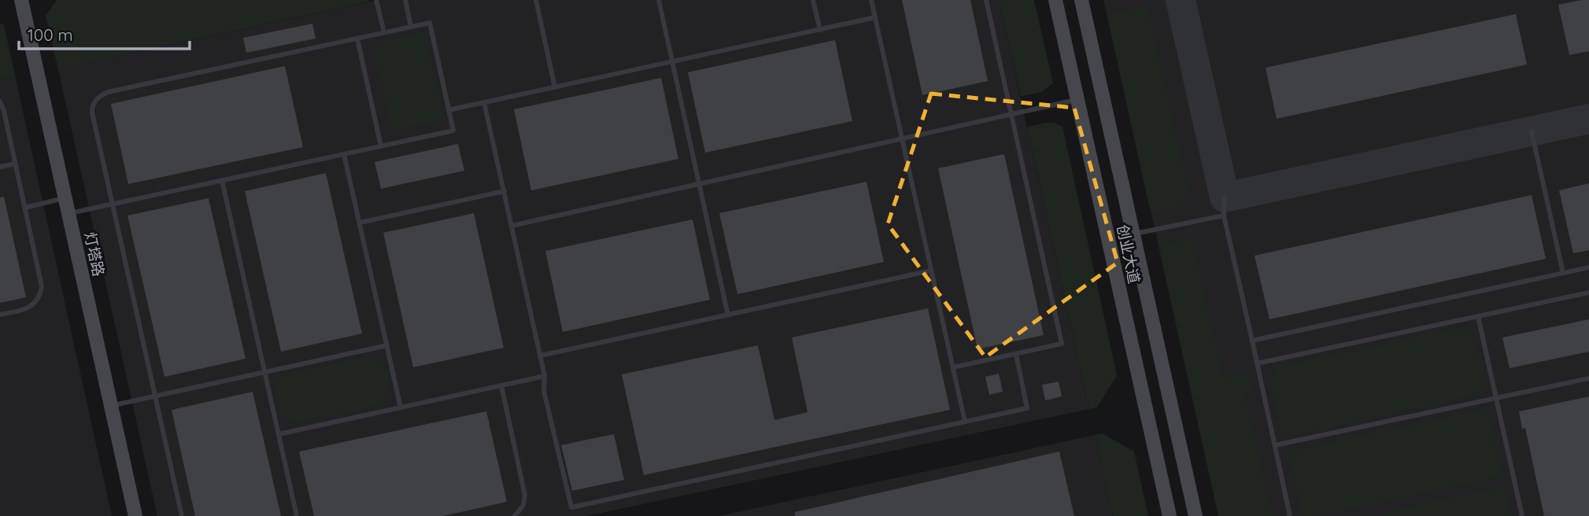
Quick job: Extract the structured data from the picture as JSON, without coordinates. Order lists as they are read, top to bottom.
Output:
{
  "streets": {
    "main road": ["灯塔路", "创业大道"]
  },
  "scale_bar": "100 m"
}
